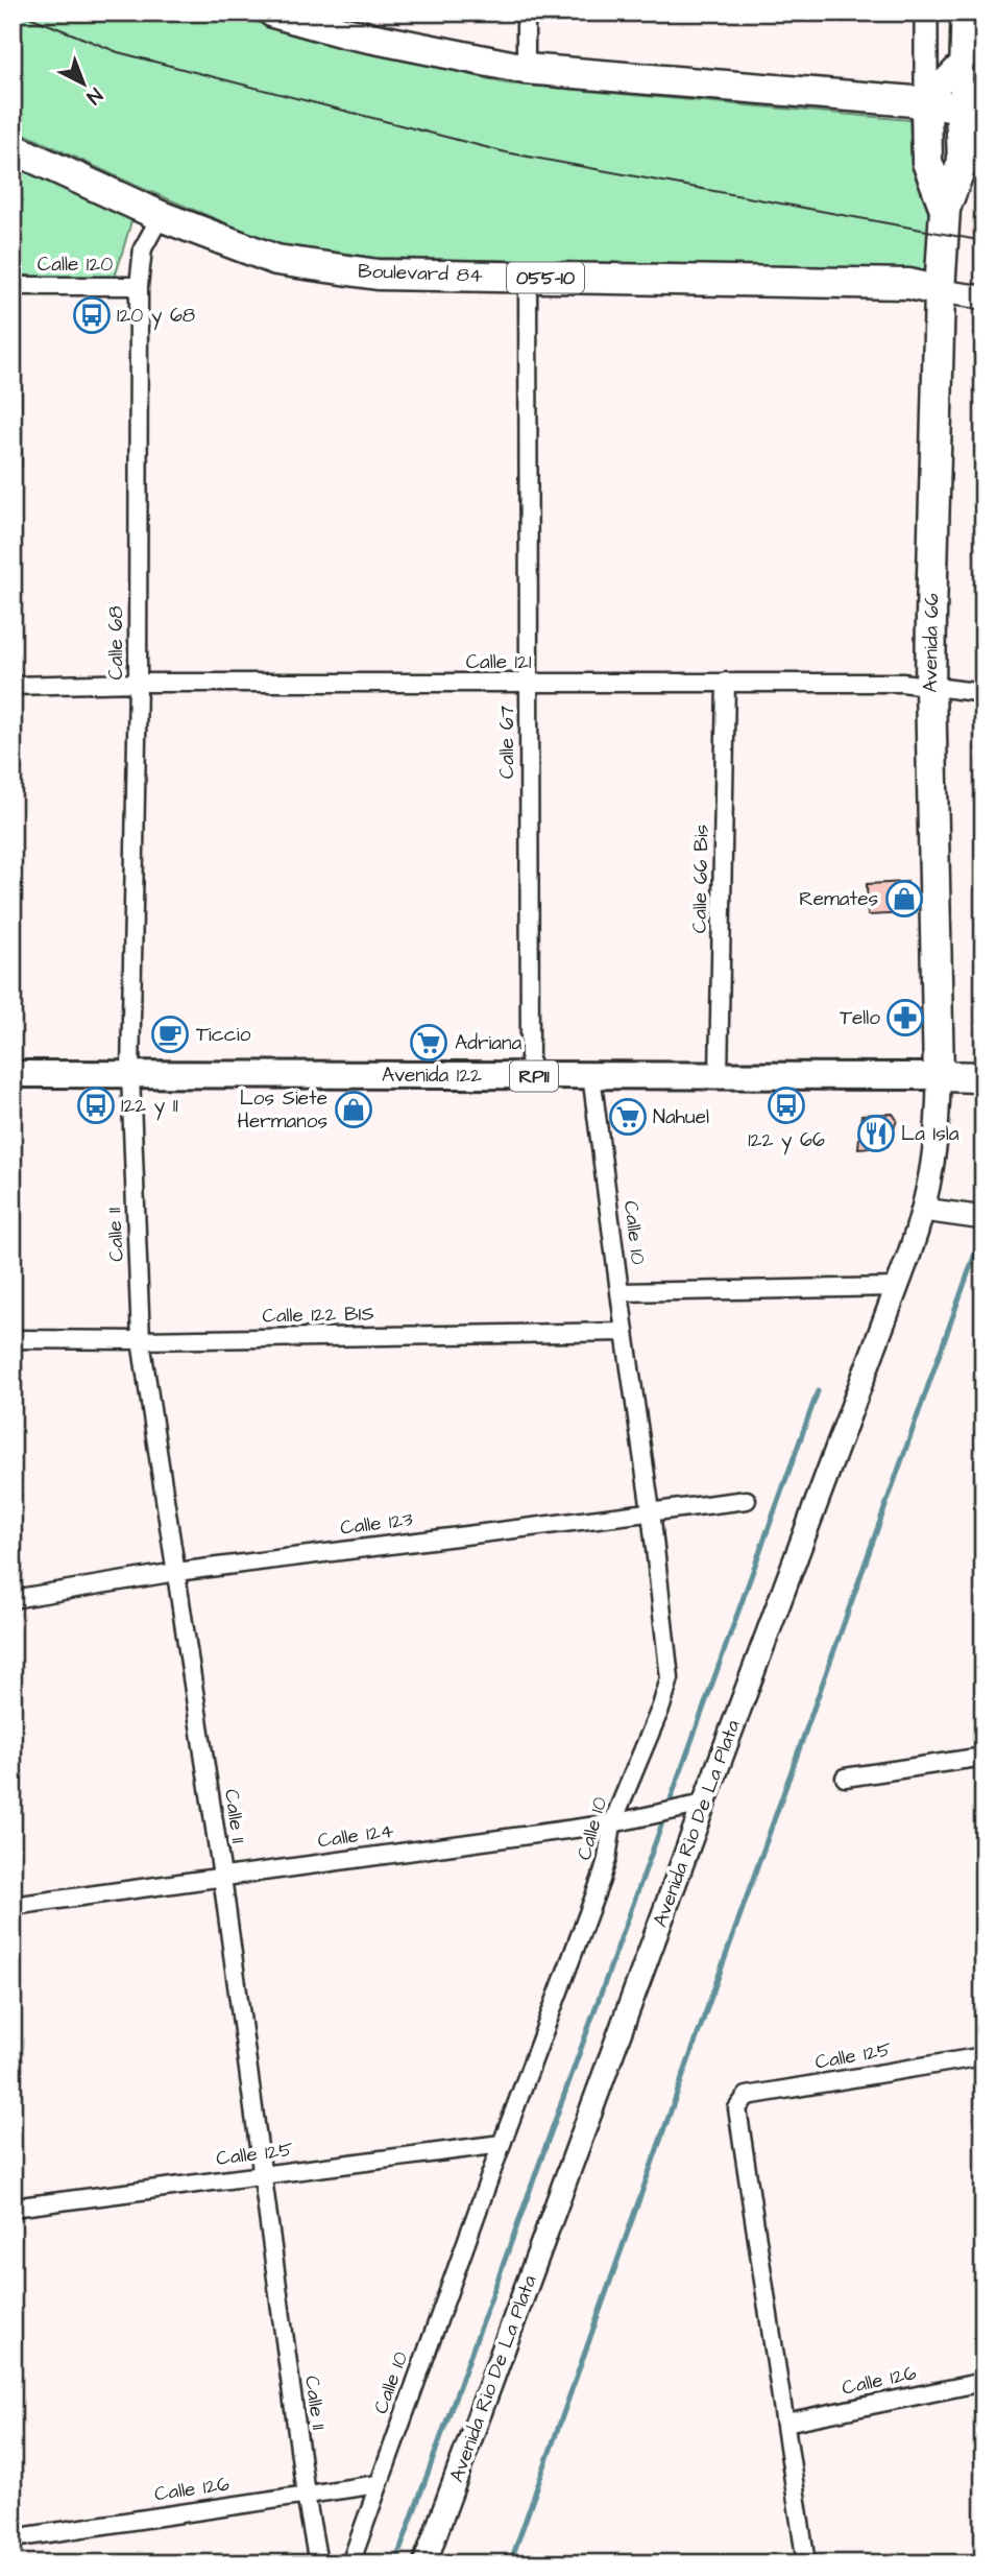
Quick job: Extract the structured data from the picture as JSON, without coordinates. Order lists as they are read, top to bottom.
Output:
{
  "streets": {
    "highway": [
      "Boulevard 84",
      "055-10",
      "Avenida 66",
      "Avenida 122",
      "RP11"
    ],
    "main road": ["Avenida Rìo De La Plata"],
    "street": [
      "Calle 120",
      "Calle 68",
      "Calle 121",
      "Calle 67",
      "Calle 66 Bis",
      "Calle 10",
      "Calle 11",
      "Calle 122 BIS",
      "Calle 123",
      "Calle 124",
      "Calle 125",
      "Calle 126"
    ]
  },
  "crossings": [
    ["Calle 120", "Calle 68"],
    ["Boulevard 84", "Calle 68"],
    ["Boulevard 84", "Avenida 66"],
    ["Boulevard 84", "Calle 67"],
    ["Calle 68", "Calle 121"],
    ["Calle 68", "Avenida 122"],
    ["Calle 68", "Calle 11"],
    ["Avenida 66", "Calle 121"],
    ["Avenida 66", "Avenida 122"],
    ["Avenida 66", "Avenida Rìo De La Plata"],
    ["Calle 121", "Calle 67"],
    ["Calle 121", "Calle 66 Bis"],
    ["Calle 67", "Avenida 122"],
    ["Calle 66 Bis", "Avenida 122"],
    ["Avenida 122", "Calle 10"],
    ["Avenida 122", "Calle 11"],
    ["Avenida 122", "Avenida Rìo De La Plata"],
    ["Calle 10", "Calle 122 BIS"],
    ["Calle 10", "Calle 123"],
    ["Calle 10", "Calle 124"],
    ["Calle 10", "Calle 125"],
    ["Calle 10", "Calle 126"],
    ["Calle 11", "Calle 122 BIS"],
    ["Calle 11", "Calle 123"],
    ["Calle 11", "Calle 124"],
    ["Calle 11", "Calle 125"],
    ["Calle 11", "Calle 126"],
    ["Avenida Rìo De La Plata", "Calle 124"],
    ["Calle 125", "Calle 126"]
  ],
  "places": {
    "bus stop": ["120 y 68", "122 y 11", "122 y 66"],
    "shop": ["Remates", "Los Siete Hermanos"],
    "pharmacy": ["Tello"],
    "cafe": ["Ticcio"],
    "supermarket": ["Adriana", "Nahuel"],
    "restaurant": ["La Isla"]
  },
  "north": "bottom right"
}
